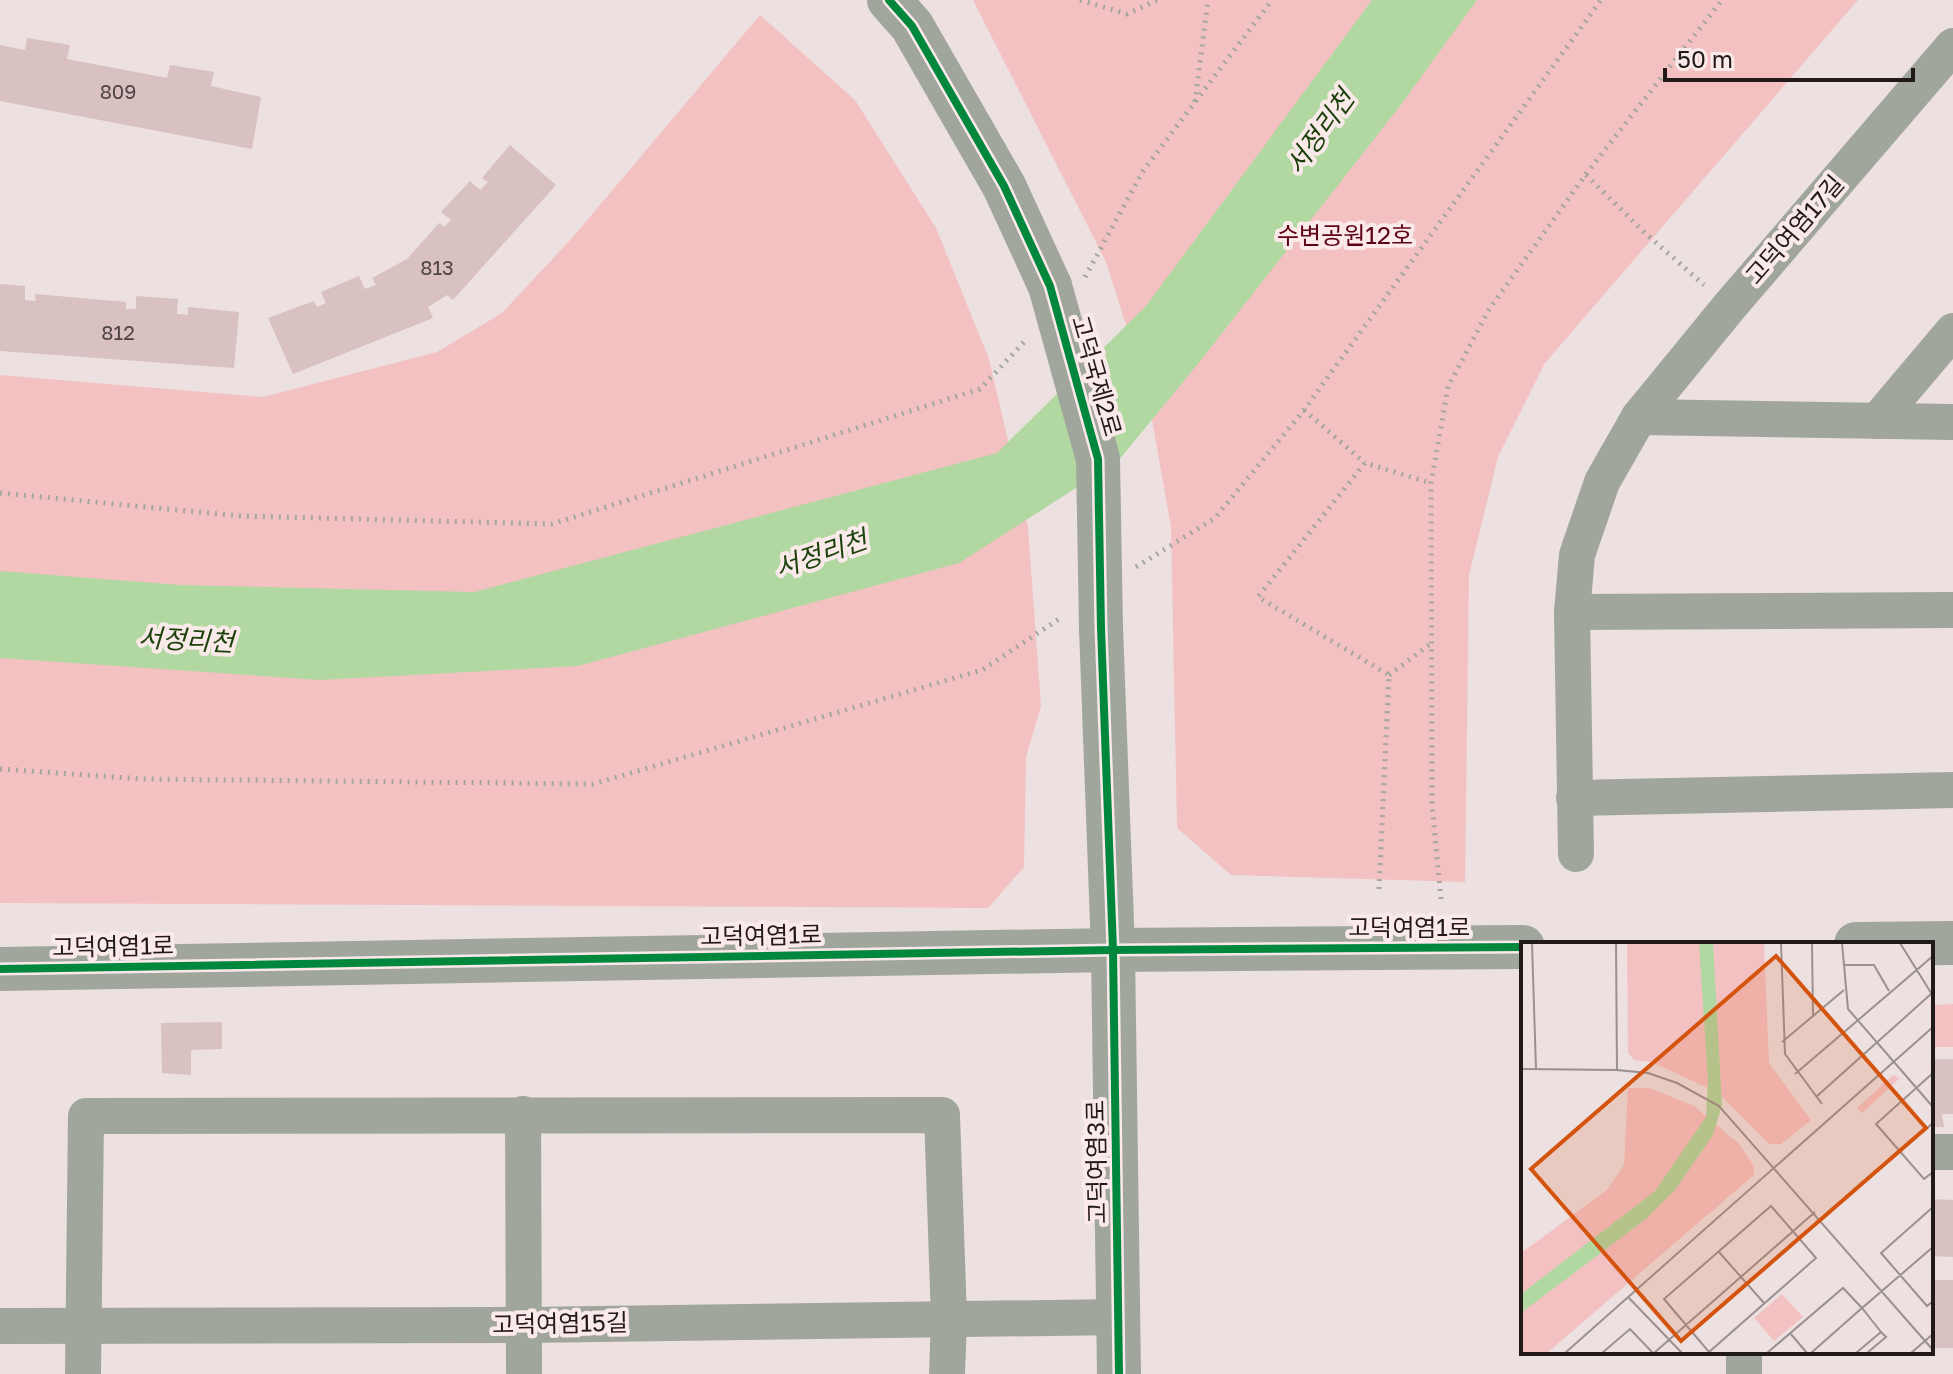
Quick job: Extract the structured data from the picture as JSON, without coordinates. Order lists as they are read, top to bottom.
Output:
{
  "streets": {
    "street": [
      "고덕여염17길",
      "고덕국제2로",
      "고덕여염1로",
      "고덕여염3로",
      "고덕여염15길"
    ]
  },
  "crossings": [
    ["고덕국제2로", "고덕여염1로"],
    ["고덕국제2로", "고덕여염3로"],
    ["고덕여염1로", "고덕여염3로"],
    ["고덕여염3로", "고덕여염15길"]
  ],
  "water": ["서정리천"],
  "parks": ["수변공원12호"],
  "house_numbers": ["809", "813", "812"],
  "scale_bar": "50 m"
}
